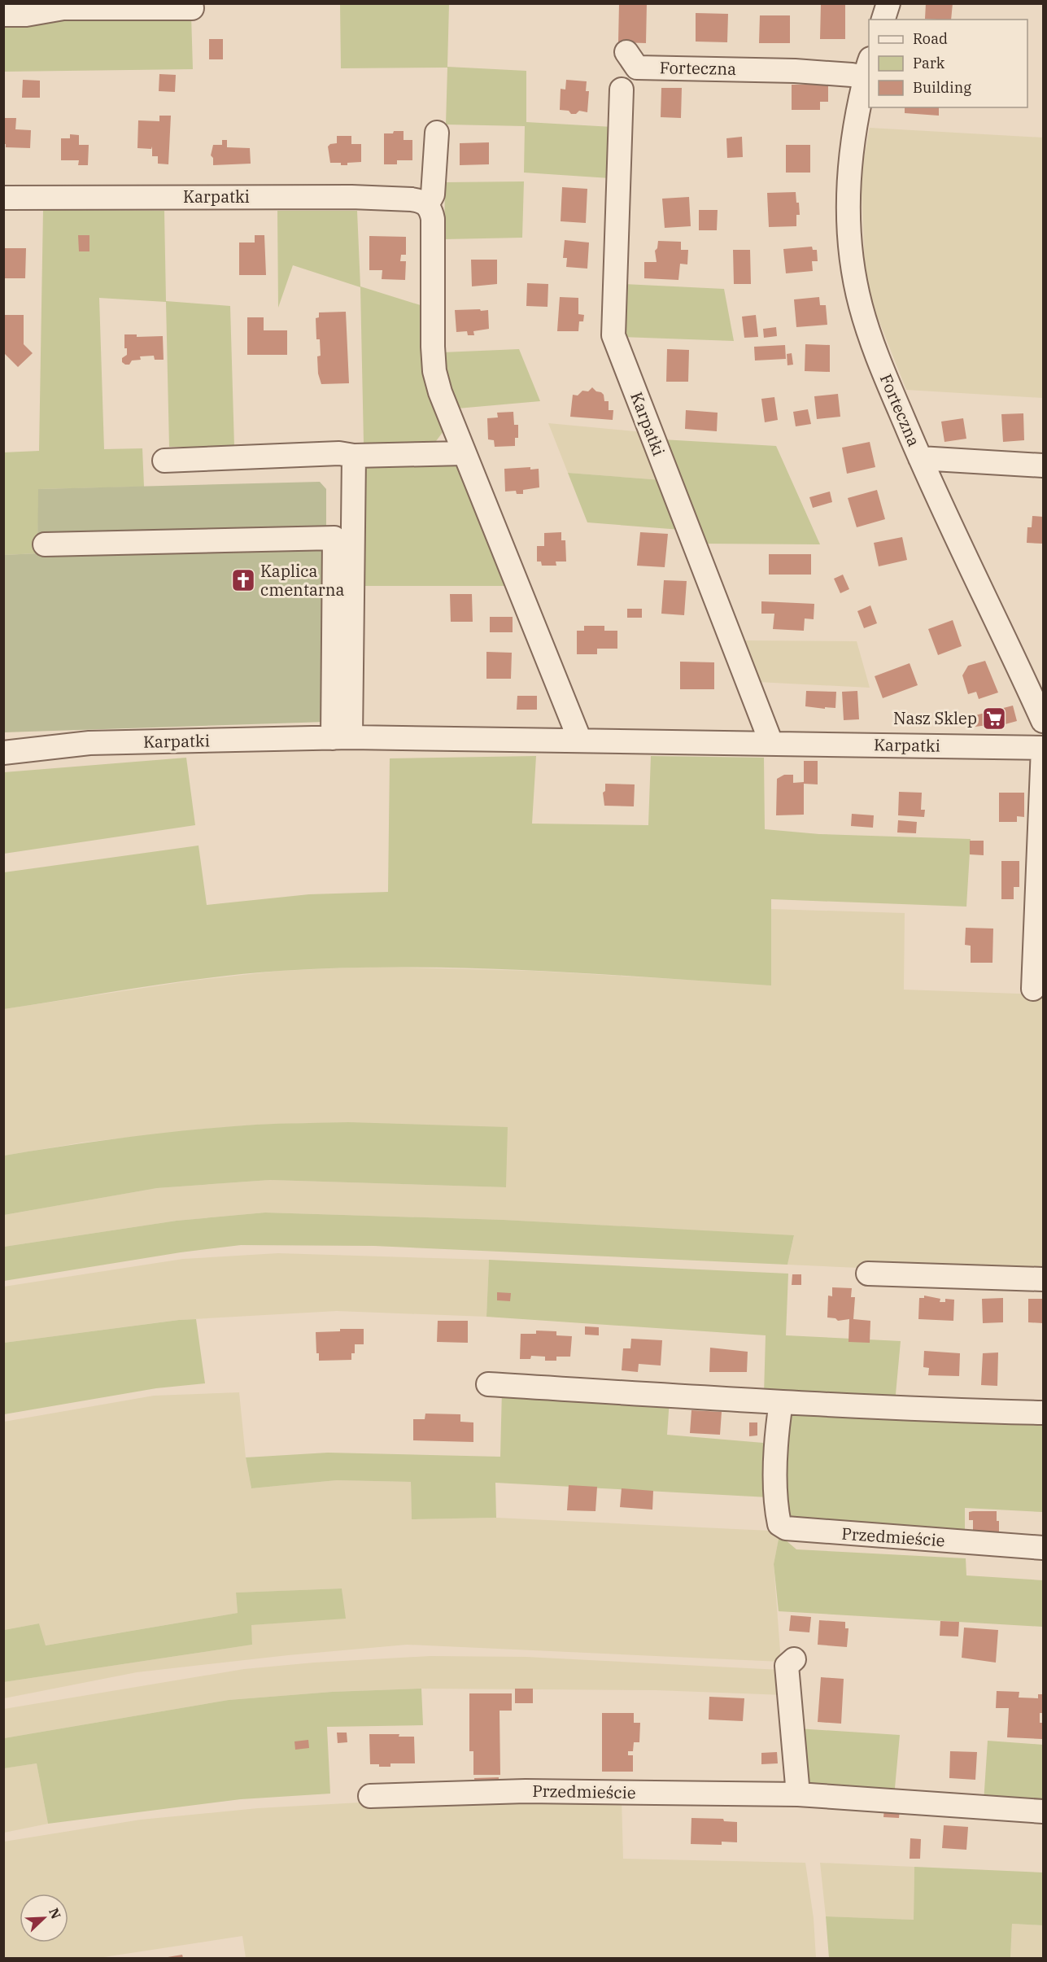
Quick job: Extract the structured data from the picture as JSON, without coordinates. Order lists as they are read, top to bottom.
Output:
{
  "streets": {
    "street": ["Forteczna", "Karpatki", "Przedmieście"]
  },
  "places": {
    "church": ["Kaplica cmentarna"],
    "supermarket": ["Nasz Sklep"]
  },
  "legend": ["Road", "Park", "Building"],
  "north": "top right"
}
